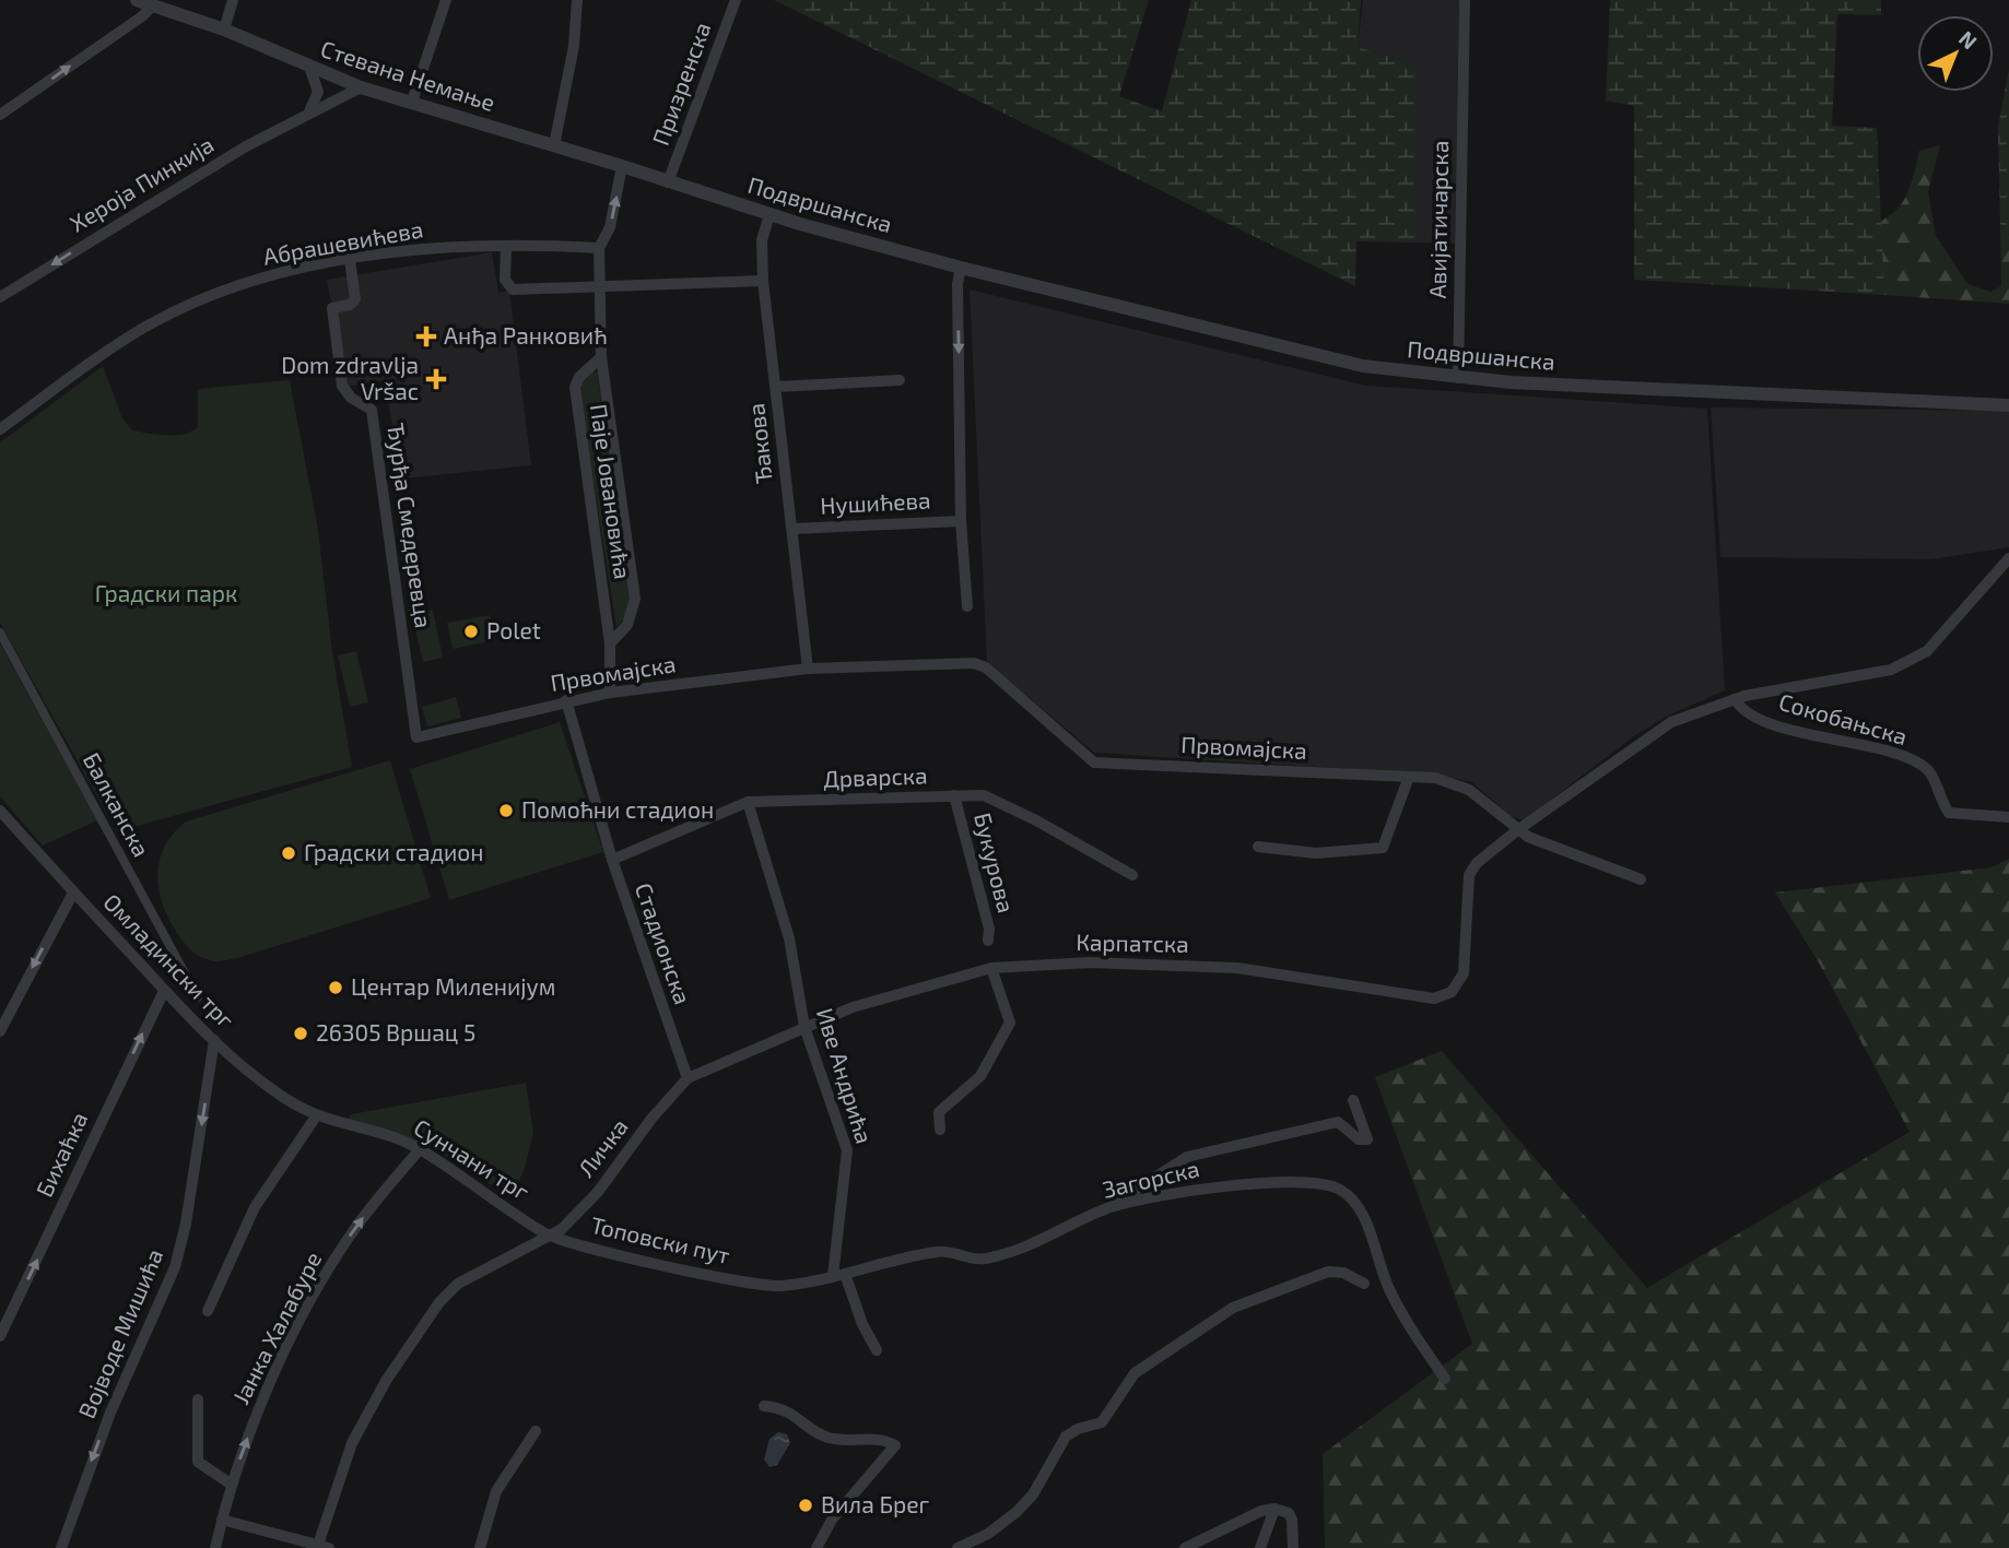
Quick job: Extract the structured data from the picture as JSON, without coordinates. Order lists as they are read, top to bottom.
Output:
{
  "streets": {
    "street": [
      "Стевана Немање",
      "Призренска",
      "Хероја Пинкија",
      "Подвршанска",
      "Авијатичарска",
      "Абрашевићева",
      "Ђакова",
      "Паје Јовановића",
      "Нушићева",
      "Ђурђа Смедеревца",
      "Првомајска",
      "Сокобањска",
      "Дрварска",
      "Балканска",
      "Букурова",
      "Стадионска",
      "Карпатска",
      "Омладински трг",
      "Иве Андрића",
      "Личка",
      "Бихаћка",
      "Сунчани трг",
      "Загорска",
      "Топовски пут",
      "Јанка Халабуре",
      "Војводе Мишића"
    ]
  },
  "crossings": [
    ["Стевана Немање", "Призренска"],
    ["Стевана Немање", "Хероја Пинкија"],
    ["Стевана Немање", "Подвршанска"],
    ["Стевана Немање", "Паје Јовановића"],
    ["Призренска", "Подвршанска"],
    ["Подвршанска", "Авијатичарска"],
    ["Подвршанска", "Ђакова"],
    ["Абрашевићева", "Паје Јовановића"],
    ["Абрашевићева", "Ђурђа Смедеревца"],
    ["Ђакова", "Нушићева"],
    ["Ђакова", "Првомајска"],
    ["Паје Јовановића", "Првомајска"],
    ["Ђурђа Смедеревца", "Првомајска"],
    ["Првомајска", "Стадионска"],
    ["Првомајска", "Карпатска"],
    ["Дрварска", "Букурова"],
    ["Дрварска", "Стадионска"],
    ["Дрварска", "Иве Андрића"],
    ["Стадионска", "Личка"],
    ["Карпатска", "Иве Андрића"],
    ["Омладински трг", "Бихаћка"],
    ["Омладински трг", "Сунчани трг"],
    ["Омладински трг", "Војводе Мишића"],
    ["Иве Андрића", "Загорска"],
    ["Личка", "Сунчани трг"],
    ["Личка", "Топовски пут"],
    ["Сунчани трг", "Топовски пут"],
    ["Сунчани трг", "Јанка Халабуре"],
    ["Загорска", "Топовски пут"]
  ],
  "one_way": ["Хероја Пинкија", "Бихаћка"],
  "parks": ["Градски парк"],
  "places": {
    "health": ["Анђа Ранковић", "Dom zdravlja Vršac"],
    "other": [
      "Polet",
      "Помоћни стадион",
      "Градски стадион",
      "Центар Миленијум",
      "26305 Вршац 5",
      "Вила Брег"
    ]
  },
  "north": "top right"
}
